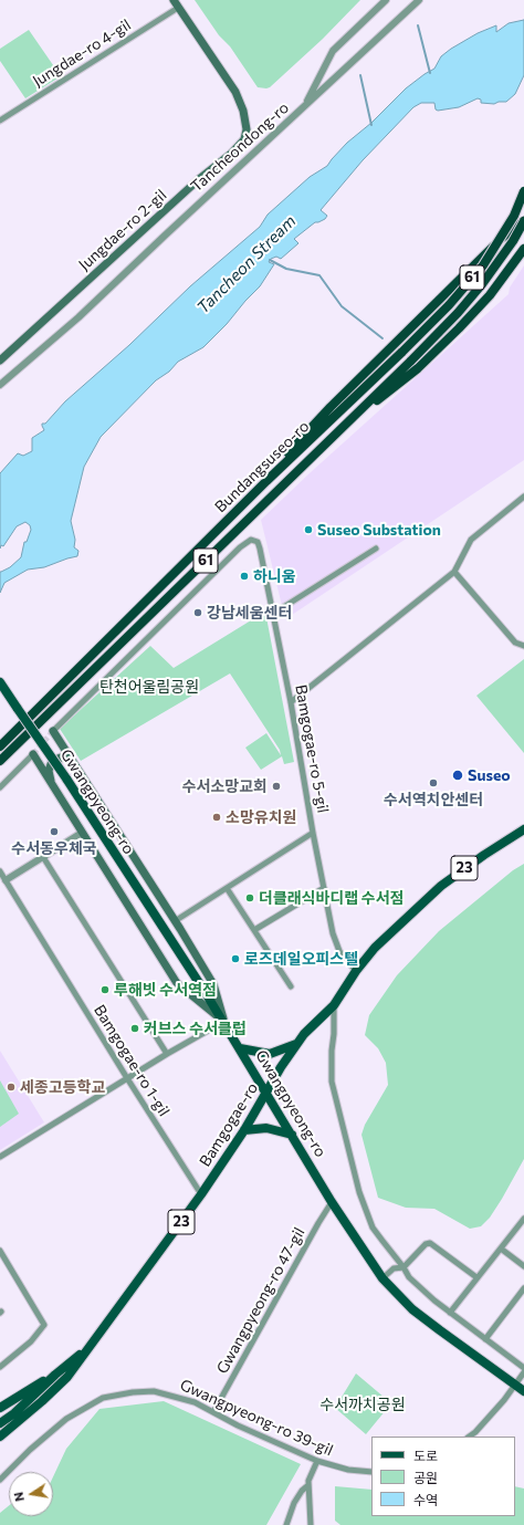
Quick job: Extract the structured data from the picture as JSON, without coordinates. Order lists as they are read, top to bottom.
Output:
{
  "streets": {
    "highway": ["61", "Bundangsuseo-ro"],
    "main road": [
      "Jungdae-ro 2-gil",
      "Gwangpyeong-ro",
      "23",
      "Bamgogae-ro"
    ],
    "street": [
      "Jungdae-ro 4-gil",
      "Tancheondong-ro",
      "Bamgogae-ro 5-gil",
      "Bamgogae-ro 1-gil",
      "Gwangpyeong-ro 47-gil",
      "Gwangpyeong-ro 39-gil"
    ]
  },
  "crossings": [
    ["Jungdae-ro 4-gil", "Jungdae-ro 2-gil"],
    ["Bamgogae-ro 5-gil", "Bamgogae-ro"],
    ["Gwangpyeong-ro", "Bamgogae-ro 1-gil"],
    ["Gwangpyeong-ro", "Bamgogae-ro"],
    ["Gwangpyeong-ro", "Gwangpyeong-ro 47-gil"],
    ["Bamgogae-ro 1-gil", "Bamgogae-ro"],
    ["Gwangpyeong-ro 47-gil", "Gwangpyeong-ro 39-gil"]
  ],
  "water": ["Tancheon Stream"],
  "parks": ["탄천어울림공원", "수서까치공원"],
  "places": [
    "Suseo Substation",
    "하니움",
    "강남세움센터",
    "Suseo",
    "수서역치안센터",
    "수서소망교회",
    "소망유치원",
    "수서동우체국",
    "더클래식바디랩 수서점",
    "로즈데일오피스텔",
    "루해빗 수서역점",
    "커브스 수서클럽",
    "세종고등학교"
  ],
  "legend": ["도로", "공원", "수역"],
  "north": "left"
}
